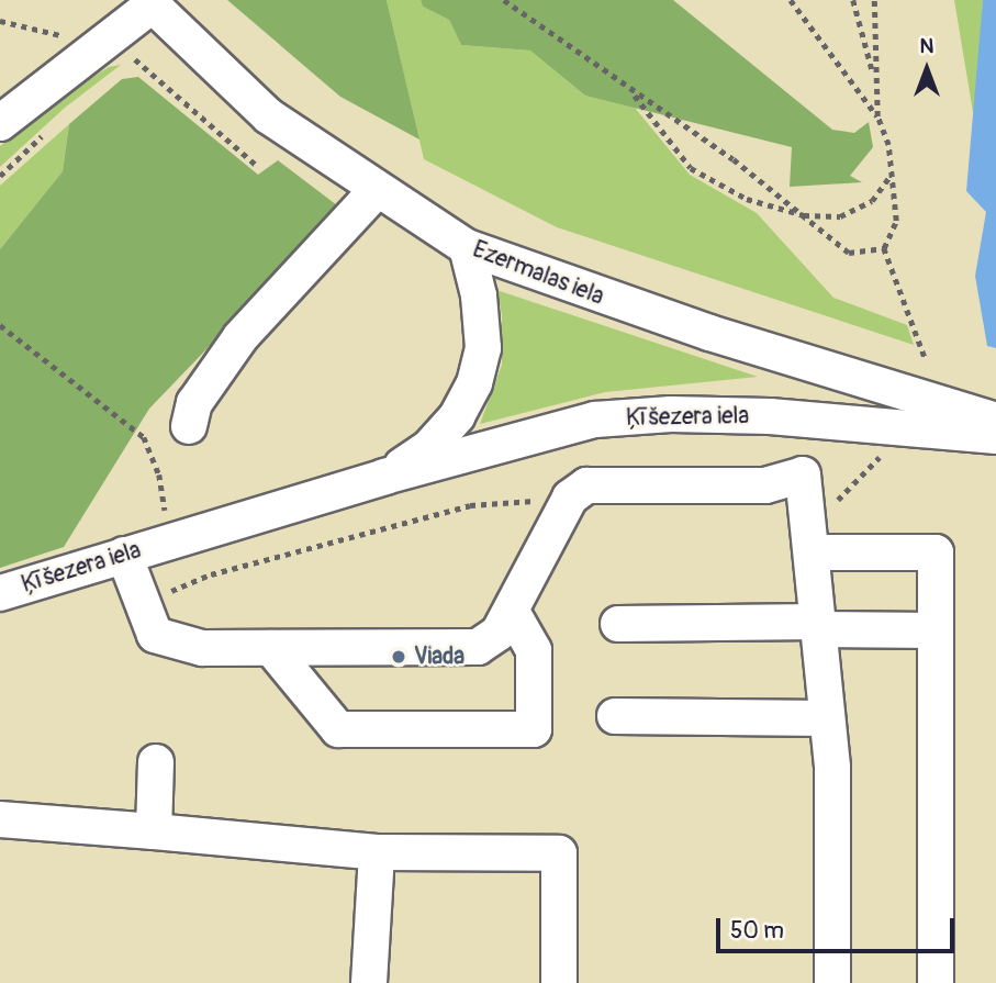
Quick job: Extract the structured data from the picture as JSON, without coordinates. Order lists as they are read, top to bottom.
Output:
{
  "streets": {
    "street": ["Ezermalas iela", "Ķīšezera iela"]
  },
  "crossings": [
    ["Ezermalas iela", "Ķīšezera iela"]
  ],
  "places": ["Viada"],
  "scale_bar": "50 m",
  "north": "top"
}
